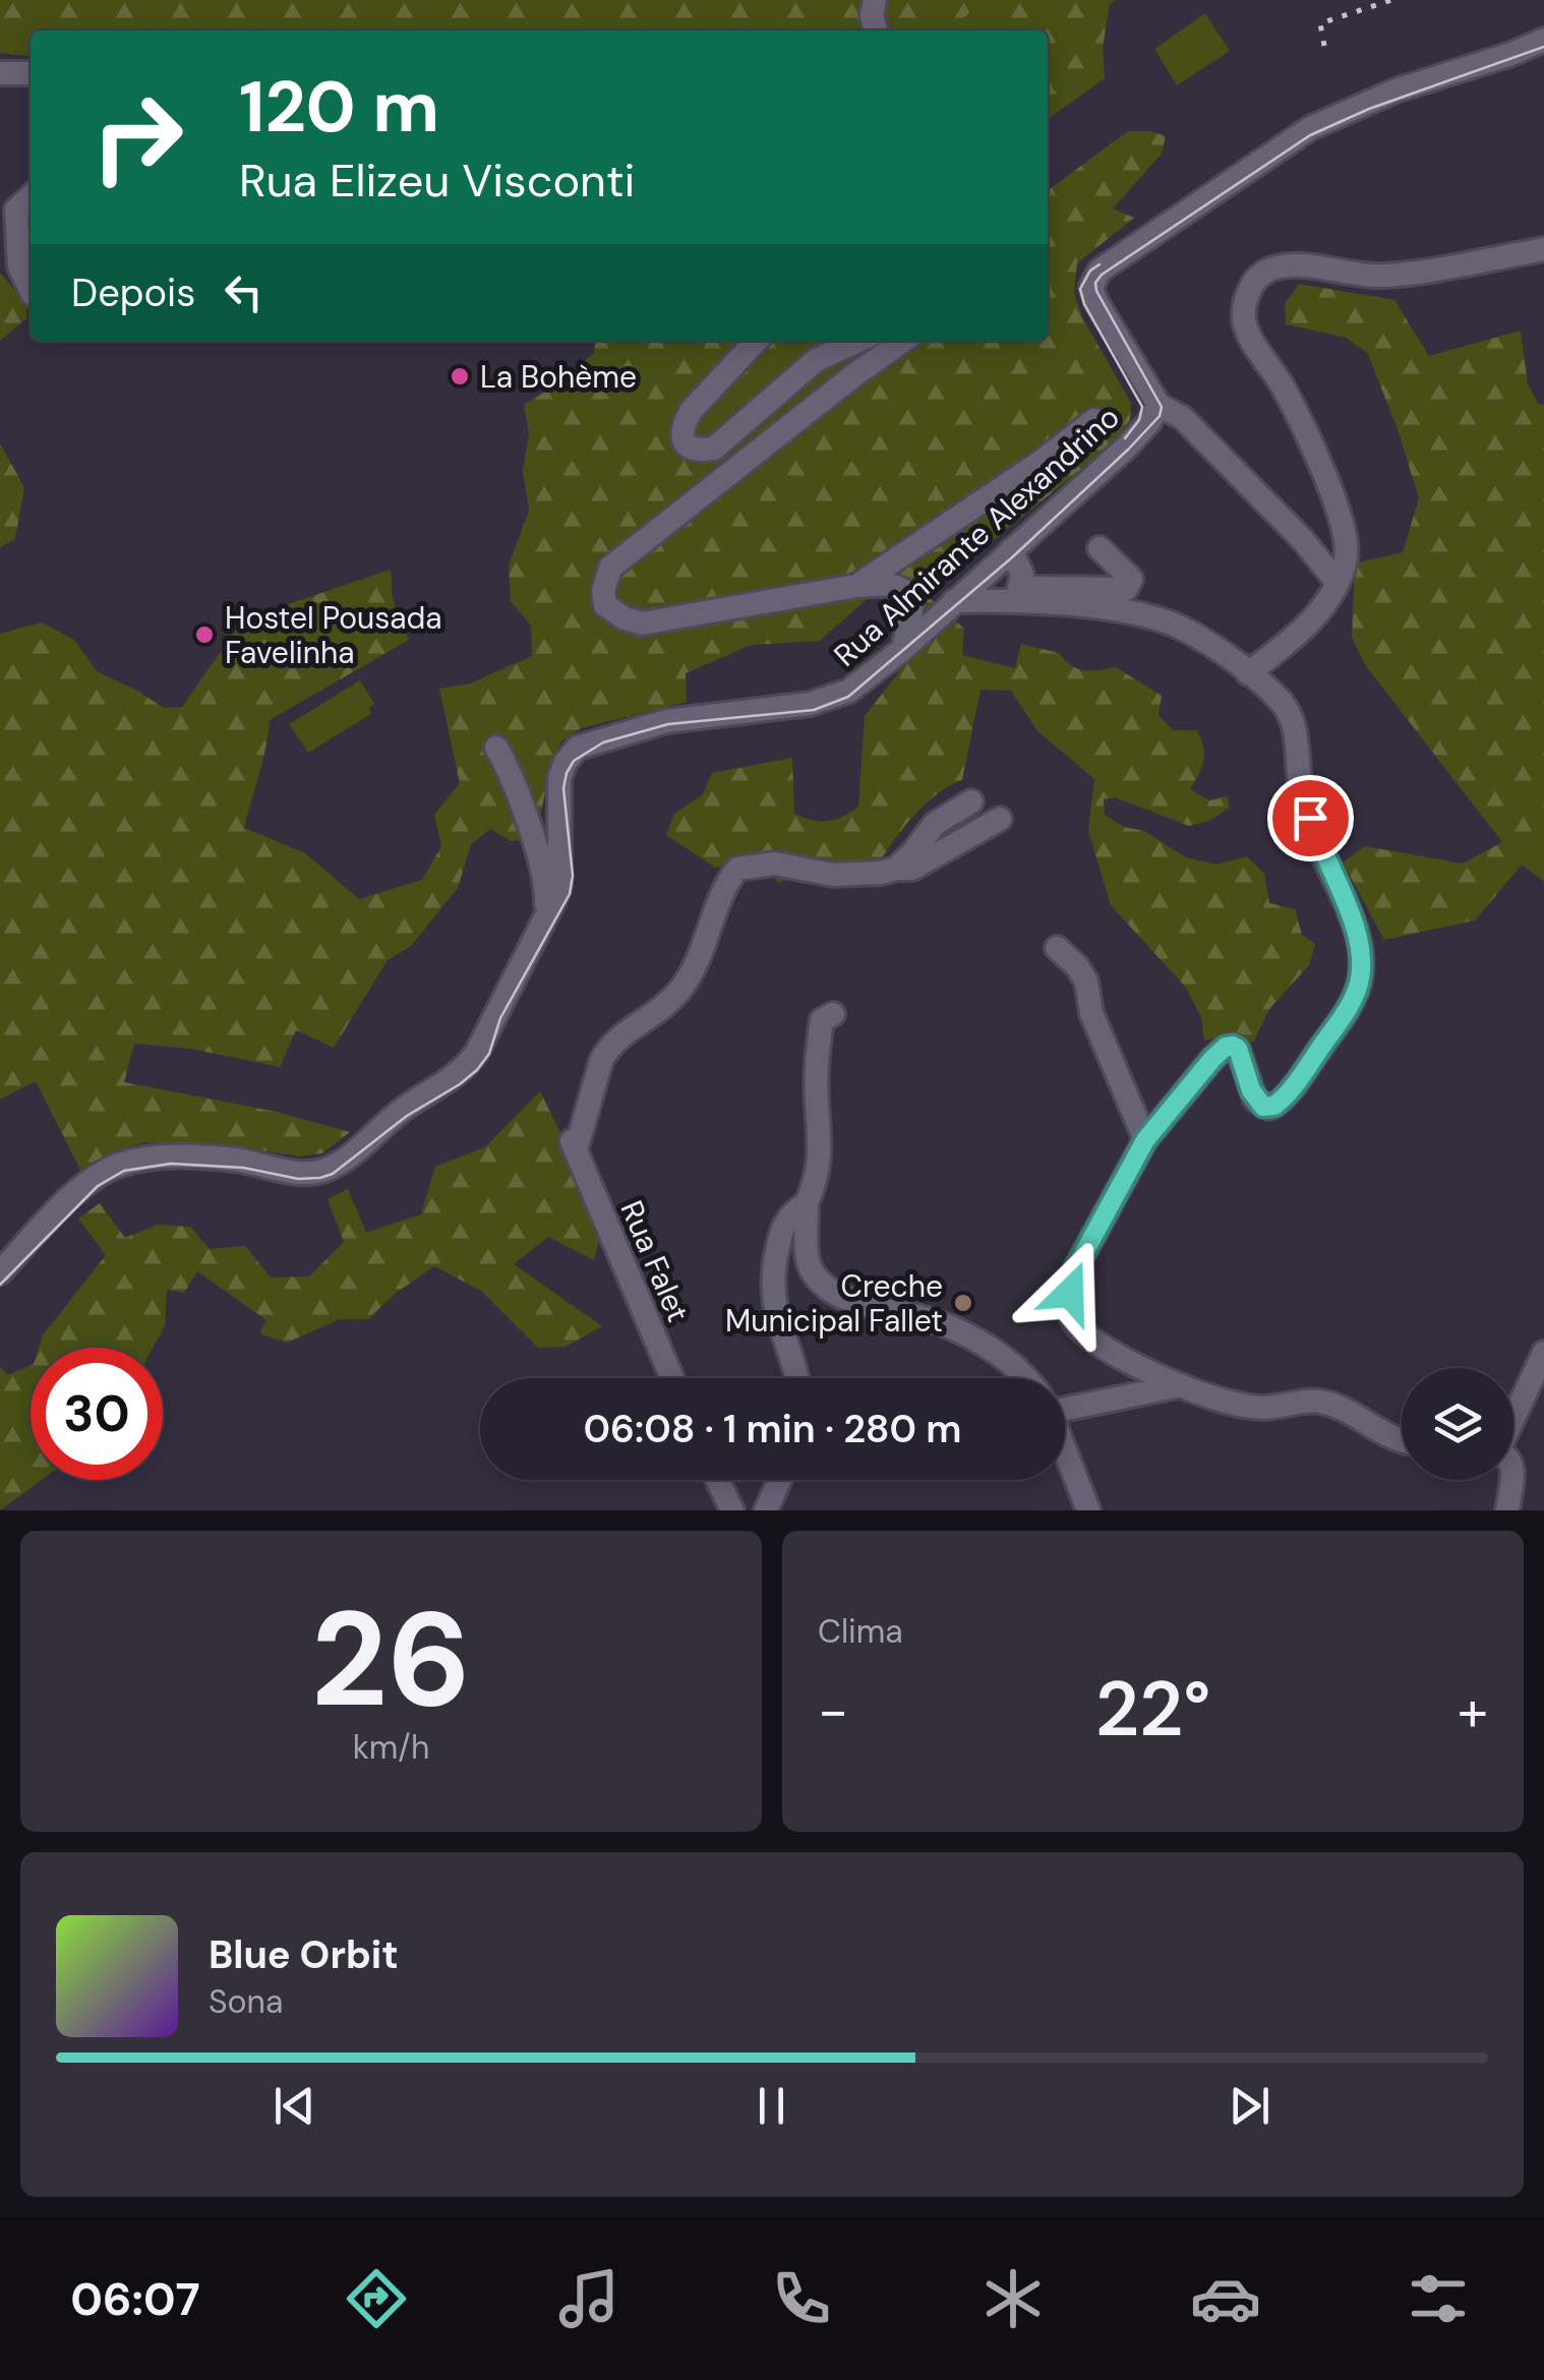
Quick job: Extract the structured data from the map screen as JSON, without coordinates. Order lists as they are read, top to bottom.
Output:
{
  "streets": {
    "street": ["Rua Almirante Alexandrino", "Rua Falet"]
  },
  "places": ["La Bohème", "Hostel Pousada Favelinha", "Creche Municipal Fallet"],
  "page": {
    "turn": ["120 m", "Rua Elizeu Visconti"],
    "then": "Depois",
    "limit": "30",
    "trip": "06:08 · 1 min · 280 m",
    "tile": [
      ["26", "km/h"],
      "Clima"
    ],
    "heat": ["−", "22°", "+"],
    "song": ["Blue Orbit", "Sona"],
    "tabs": "06:07"
  }
}
